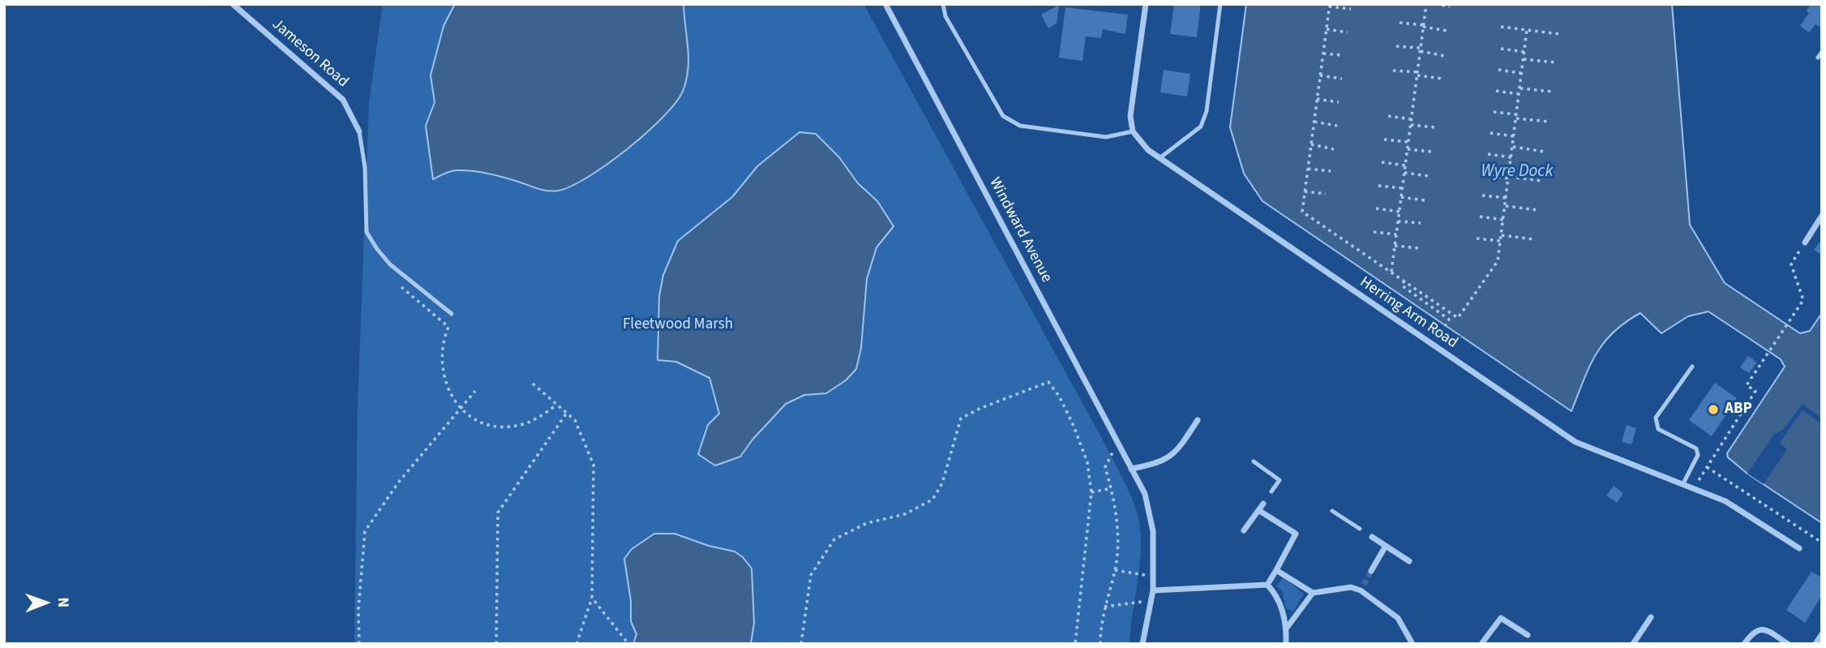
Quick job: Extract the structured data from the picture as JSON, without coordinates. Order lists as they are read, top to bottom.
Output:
{
  "streets": {
    "street": ["Jameson Road", "Windward Avenue", "Herring Arm Road"]
  },
  "water": ["Wyre Dock"],
  "parks": ["Fleetwood Marsh"],
  "places": ["ABP"],
  "north": "right"
}
